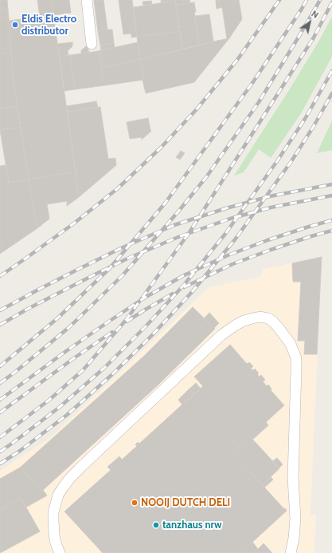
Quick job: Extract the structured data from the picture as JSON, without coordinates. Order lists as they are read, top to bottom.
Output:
{
  "places": ["Eldis Electro distributor", "NOOIJ DUTCH DELI", "tanzhaus nrw"],
  "north": "top right"
}
